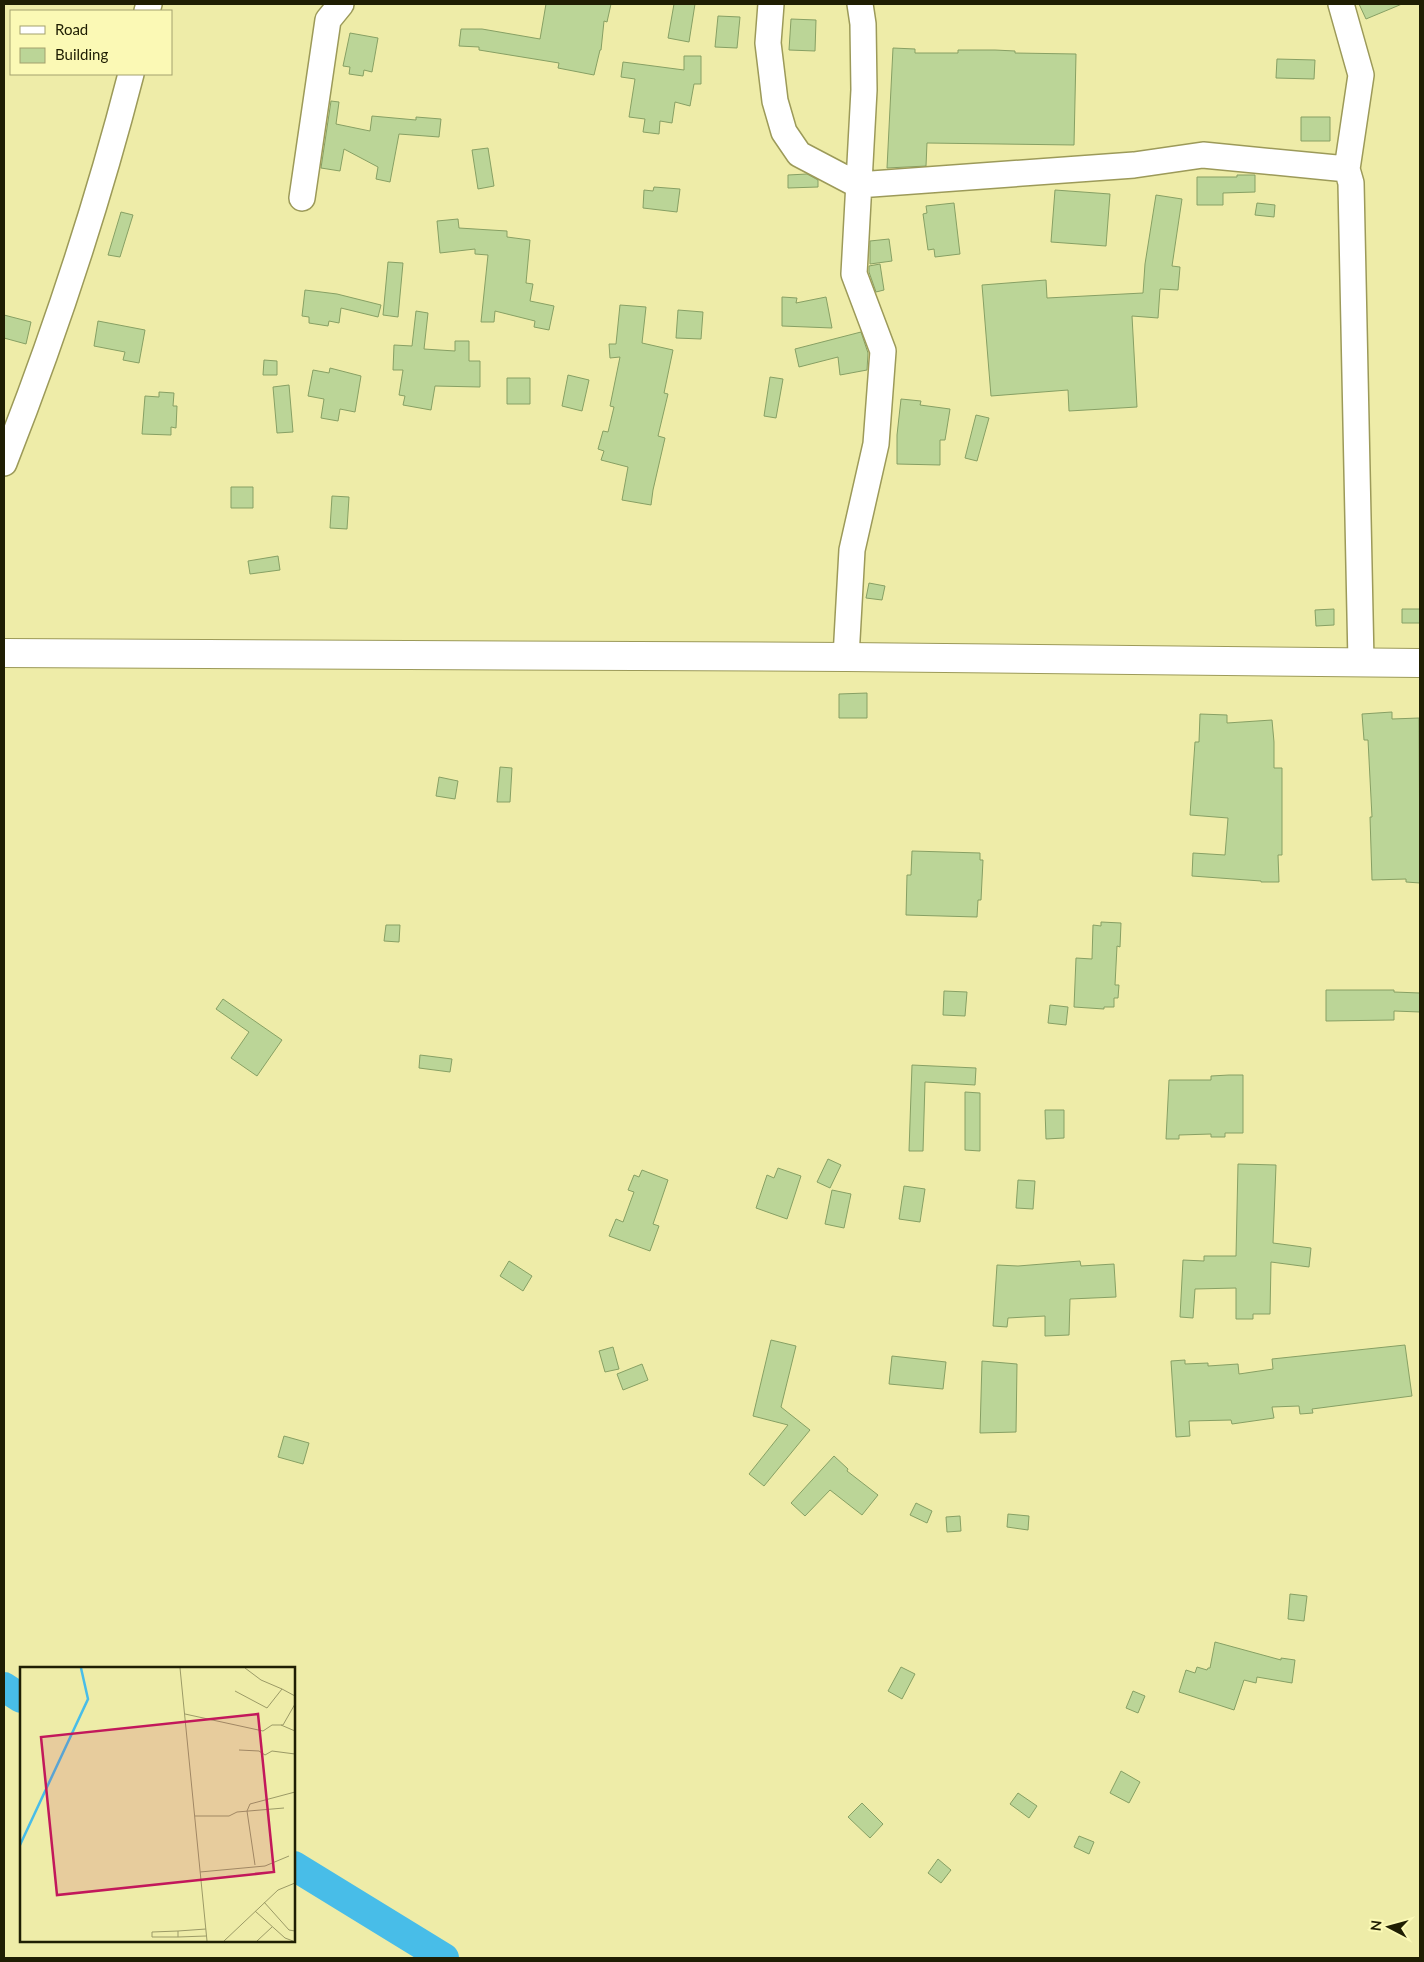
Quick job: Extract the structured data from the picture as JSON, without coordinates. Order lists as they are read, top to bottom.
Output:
{
  "legend": ["Road", "Building"],
  "north": "left"
}
